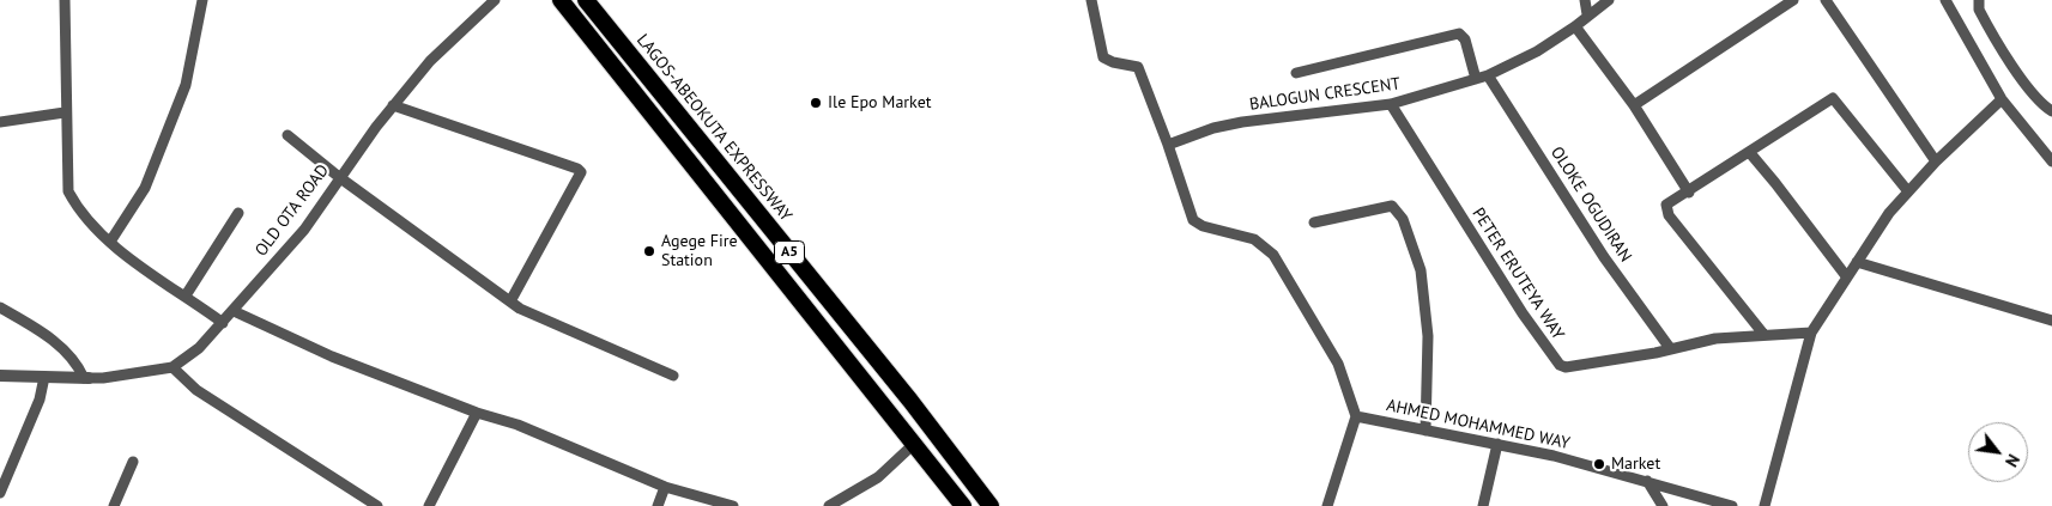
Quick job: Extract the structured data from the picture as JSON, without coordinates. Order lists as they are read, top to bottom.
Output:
{
  "streets": {
    "highway": ["LAGOS-ABEOKUTA EXPRESSWAY", "A5"],
    "street": [
      "BALOGUN CRESCENT",
      "OLOKE OGUDIRAN",
      "OLD OTA ROAD",
      "PETER ERUTEYA WAY",
      "AHMED MOHAMMED WAY"
    ]
  },
  "crossings": [
    ["BALOGUN CRESCENT", "OLOKE OGUDIRAN"],
    ["BALOGUN CRESCENT", "PETER ERUTEYA WAY"],
    ["OLOKE OGUDIRAN", "PETER ERUTEYA WAY"]
  ],
  "places": ["Ile Epo Market", "Agege Fire Station", "Market"],
  "north": "bottom right"
}
